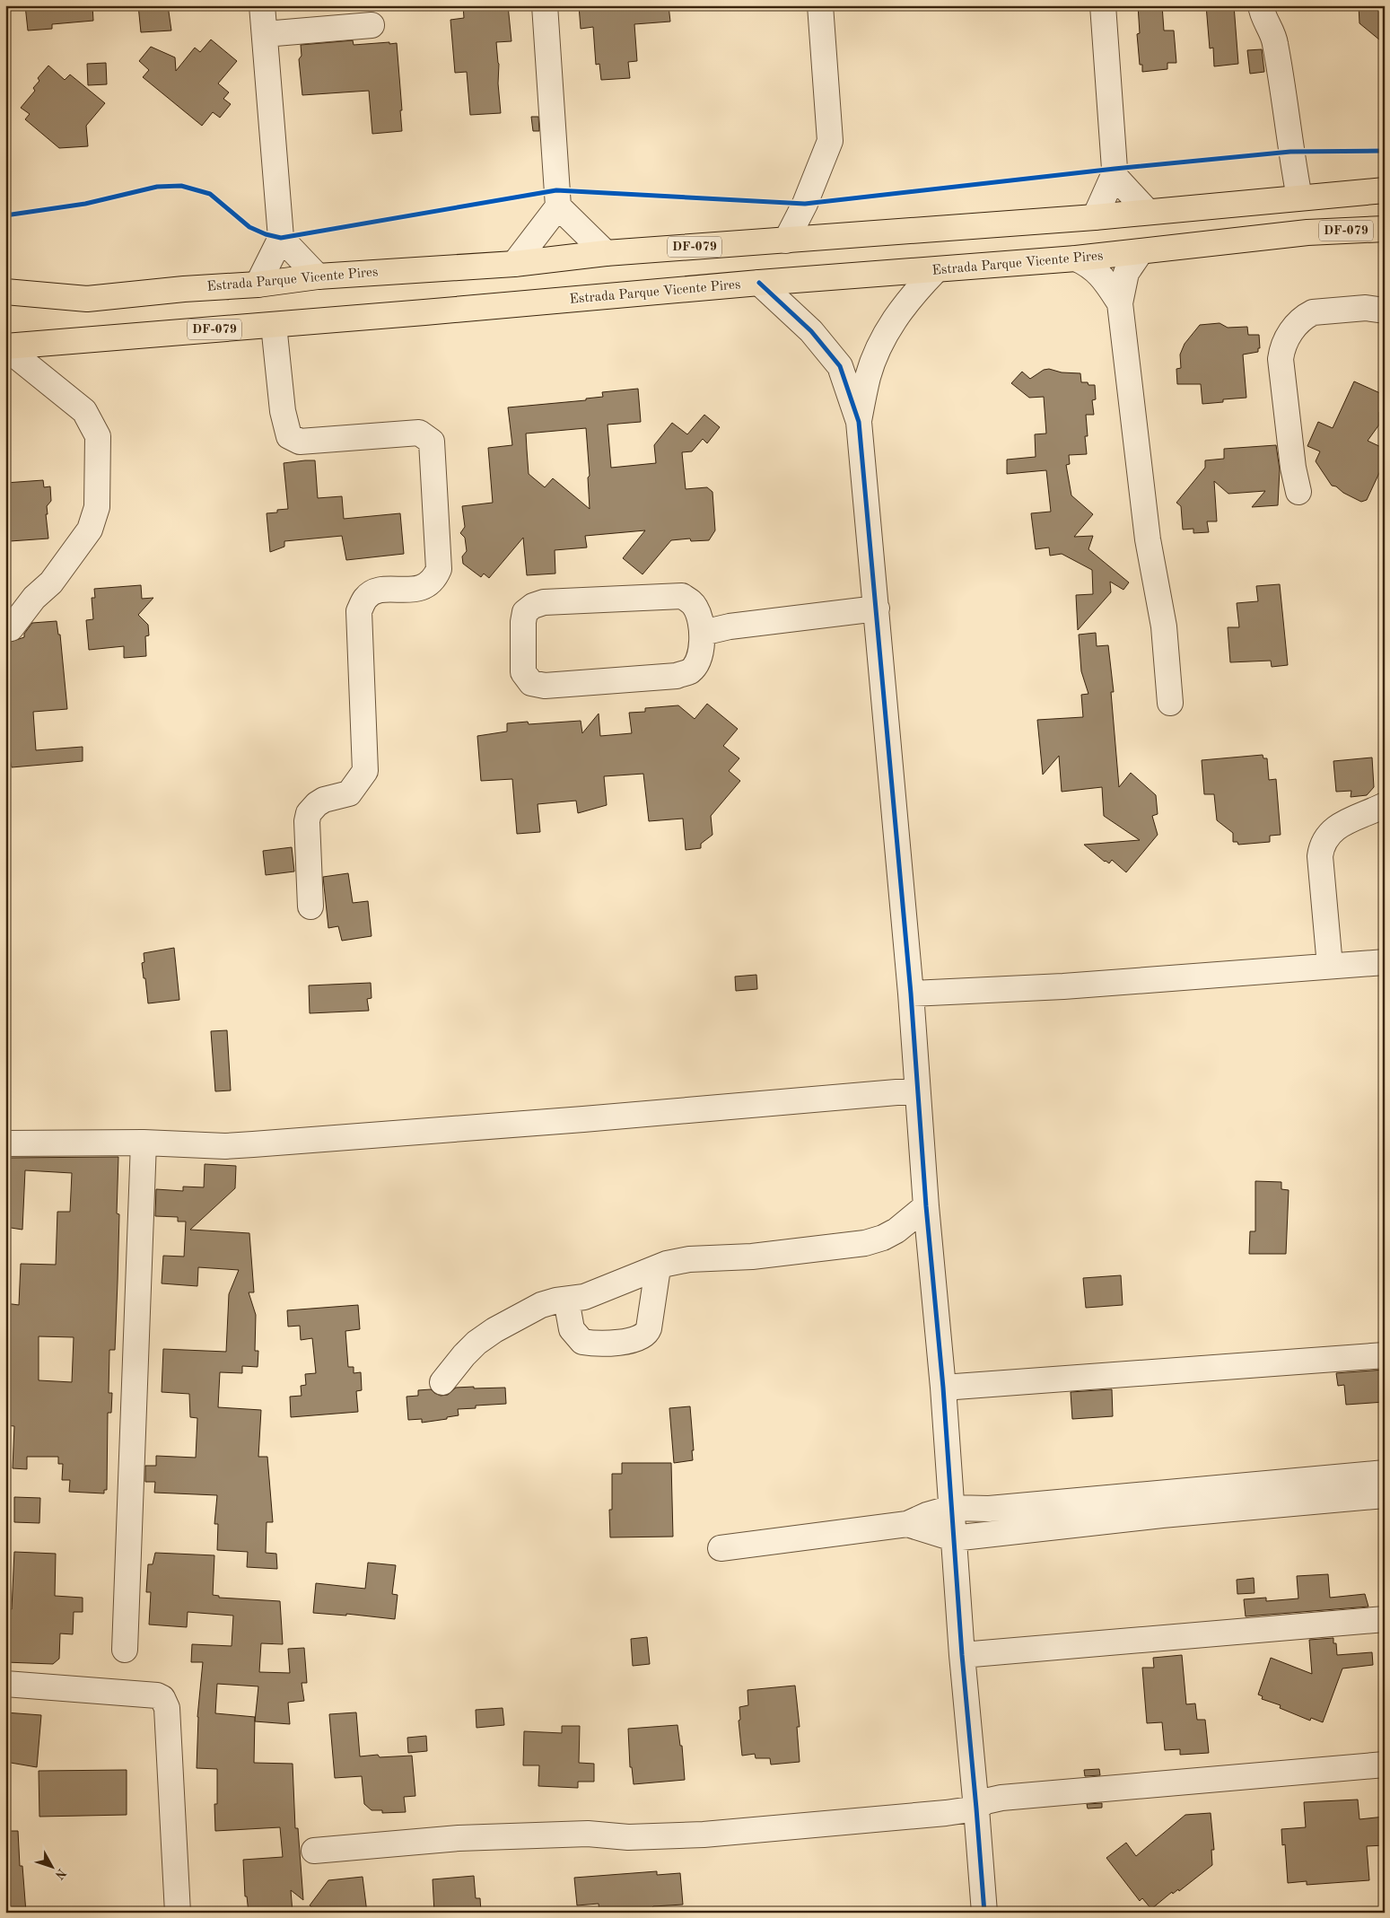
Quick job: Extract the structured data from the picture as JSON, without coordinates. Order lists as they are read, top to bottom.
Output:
{
  "streets": {
    "main road": ["DF-079", "Estrada Parque Vicente Pires"]
  },
  "north": "bottom right"
}
